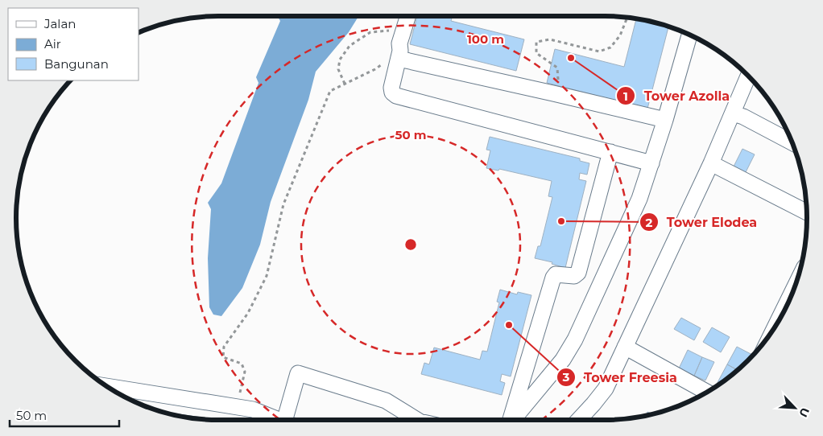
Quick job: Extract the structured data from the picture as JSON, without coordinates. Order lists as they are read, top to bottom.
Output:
{
  "places": ["Tower Azolla", "Tower Elodea", "Tower Freesia"],
  "legend": ["Jalan", "Air", "Bangunan"],
  "scale_bar": "50 m",
  "north": "bottom right",
  "rings": ["100 m", "50 m"]
}
